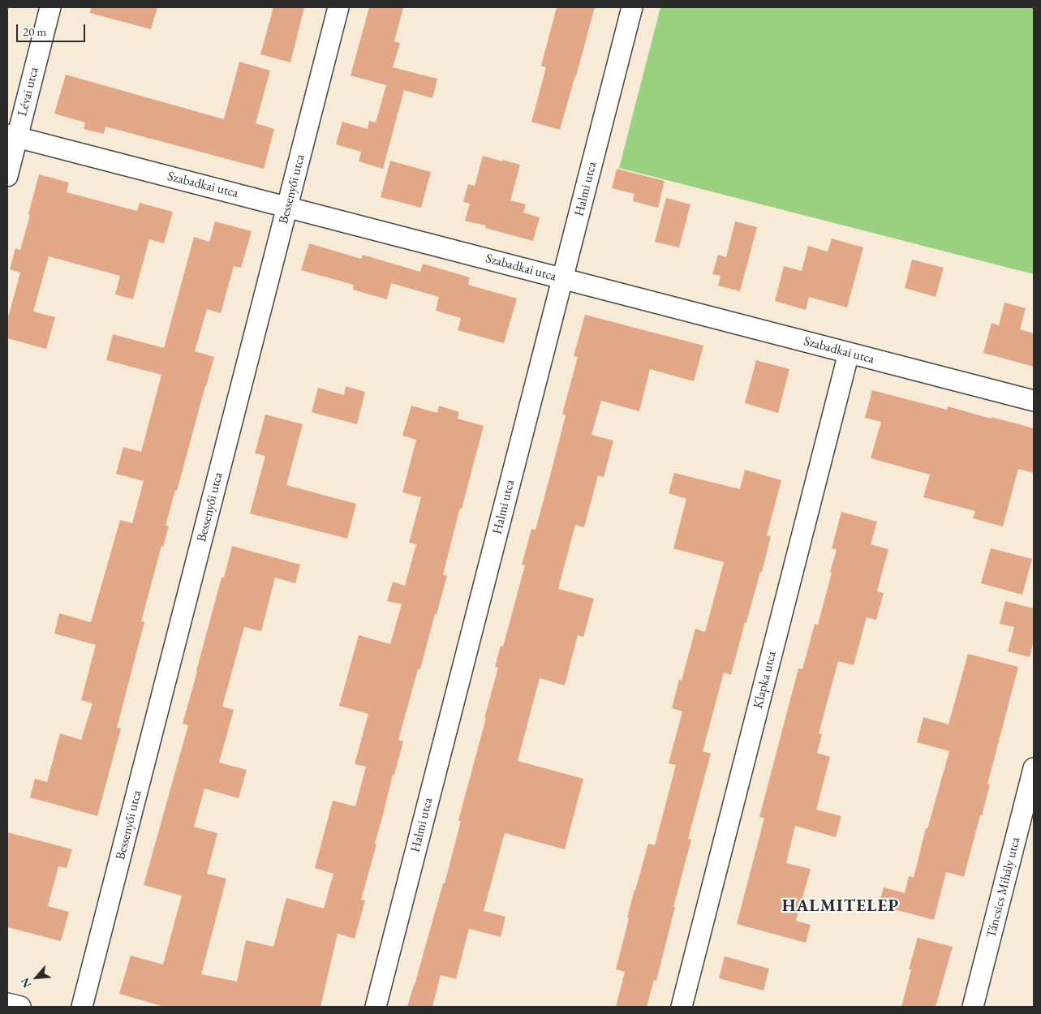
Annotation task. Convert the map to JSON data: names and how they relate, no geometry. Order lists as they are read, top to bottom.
{
  "streets": {
    "street": [
      "Lévai utca",
      "Szabadkai utca",
      "Bessenyői utca",
      "Halmi utca",
      "Klapka utca",
      "Táncsics Mihály utca"
    ]
  },
  "crossings": [
    ["Lévai utca", "Szabadkai utca"],
    ["Szabadkai utca", "Bessenyői utca"],
    ["Szabadkai utca", "Halmi utca"],
    ["Szabadkai utca", "Klapka utca"]
  ],
  "districts": ["HALMITELEP"],
  "scale_bar": "20 m",
  "north": "bottom left"
}
